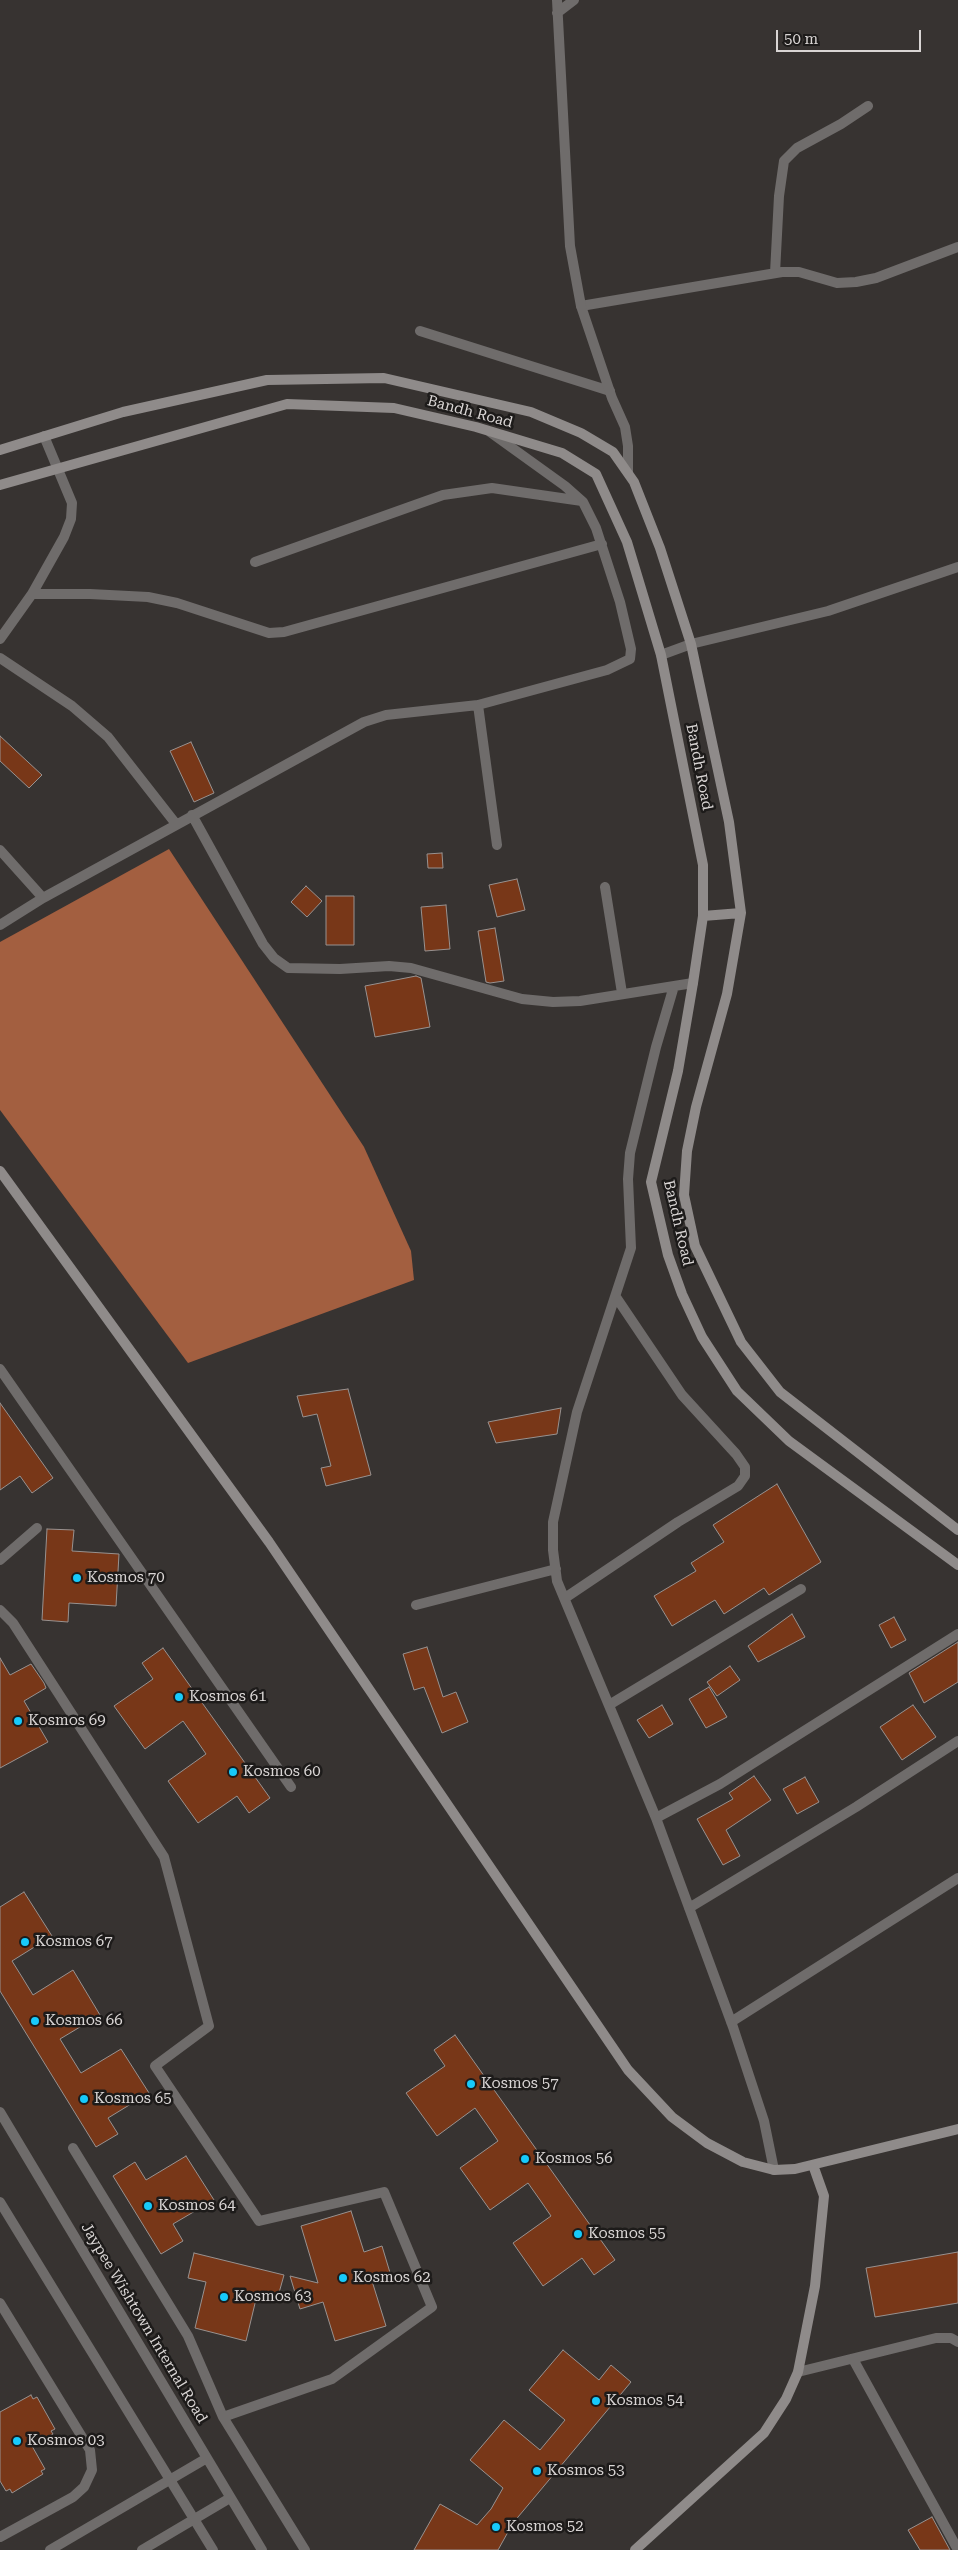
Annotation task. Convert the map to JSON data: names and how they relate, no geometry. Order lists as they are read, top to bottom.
{
  "streets": {
    "main road": ["Bandh Road"],
    "street": ["Jaypee Wishtown Internal Road"]
  },
  "places": [
    "Kosmos 70",
    "Kosmos 61",
    "Kosmos 69",
    "Kosmos 60",
    "Kosmos 67",
    "Kosmos 66",
    "Kosmos 57",
    "Kosmos 65",
    "Kosmos 56",
    "Kosmos 64",
    "Kosmos 55",
    "Kosmos 62",
    "Kosmos 63",
    "Kosmos 54",
    "Kosmos 03",
    "Kosmos 53",
    "Kosmos 52"
  ],
  "scale_bar": "50 m"
}
